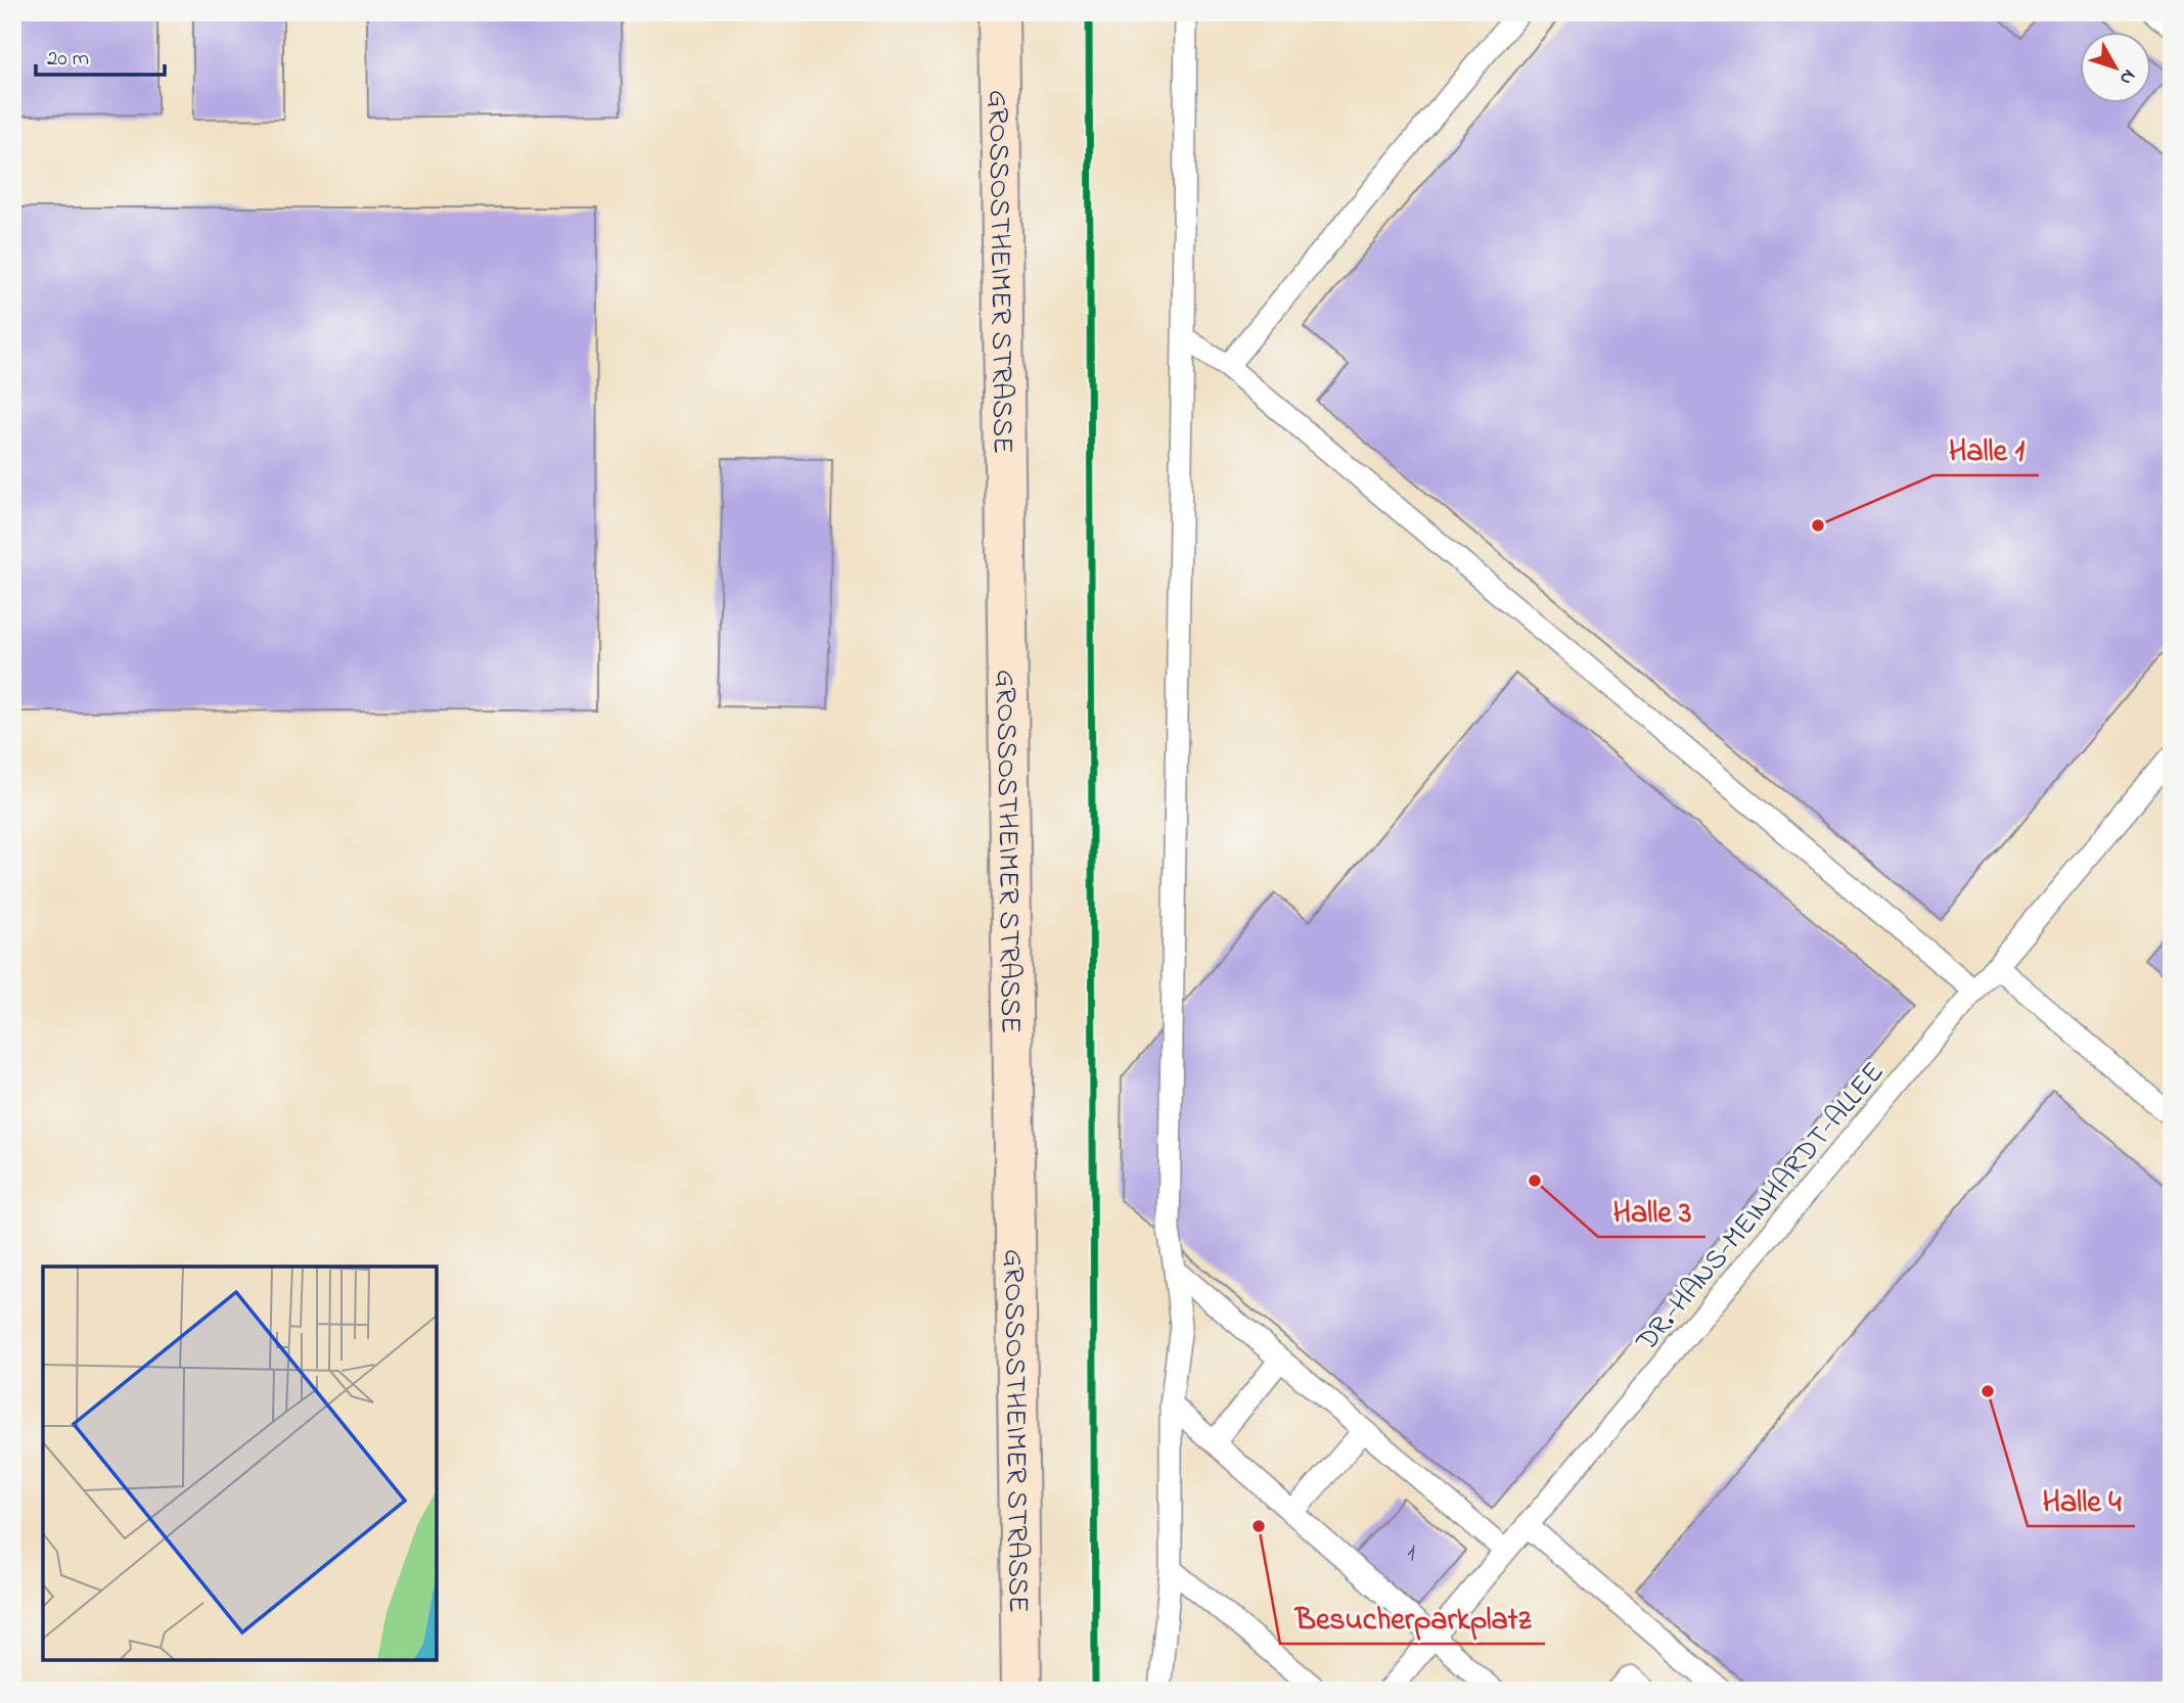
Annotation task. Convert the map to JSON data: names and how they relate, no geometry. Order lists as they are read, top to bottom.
{
  "streets": {
    "main road": ["GROSSOSTHEIMER STRASSE"],
    "lane": ["DR.-HANS-MEINHARDT-ALLEE"]
  },
  "places": [
    "Halle 1",
    "Halle 3",
    "Halle 4",
    "Besucherparkplatz"
  ],
  "house_numbers": ["1"],
  "scale_bar": "20 m",
  "north": "bottom right"
}
